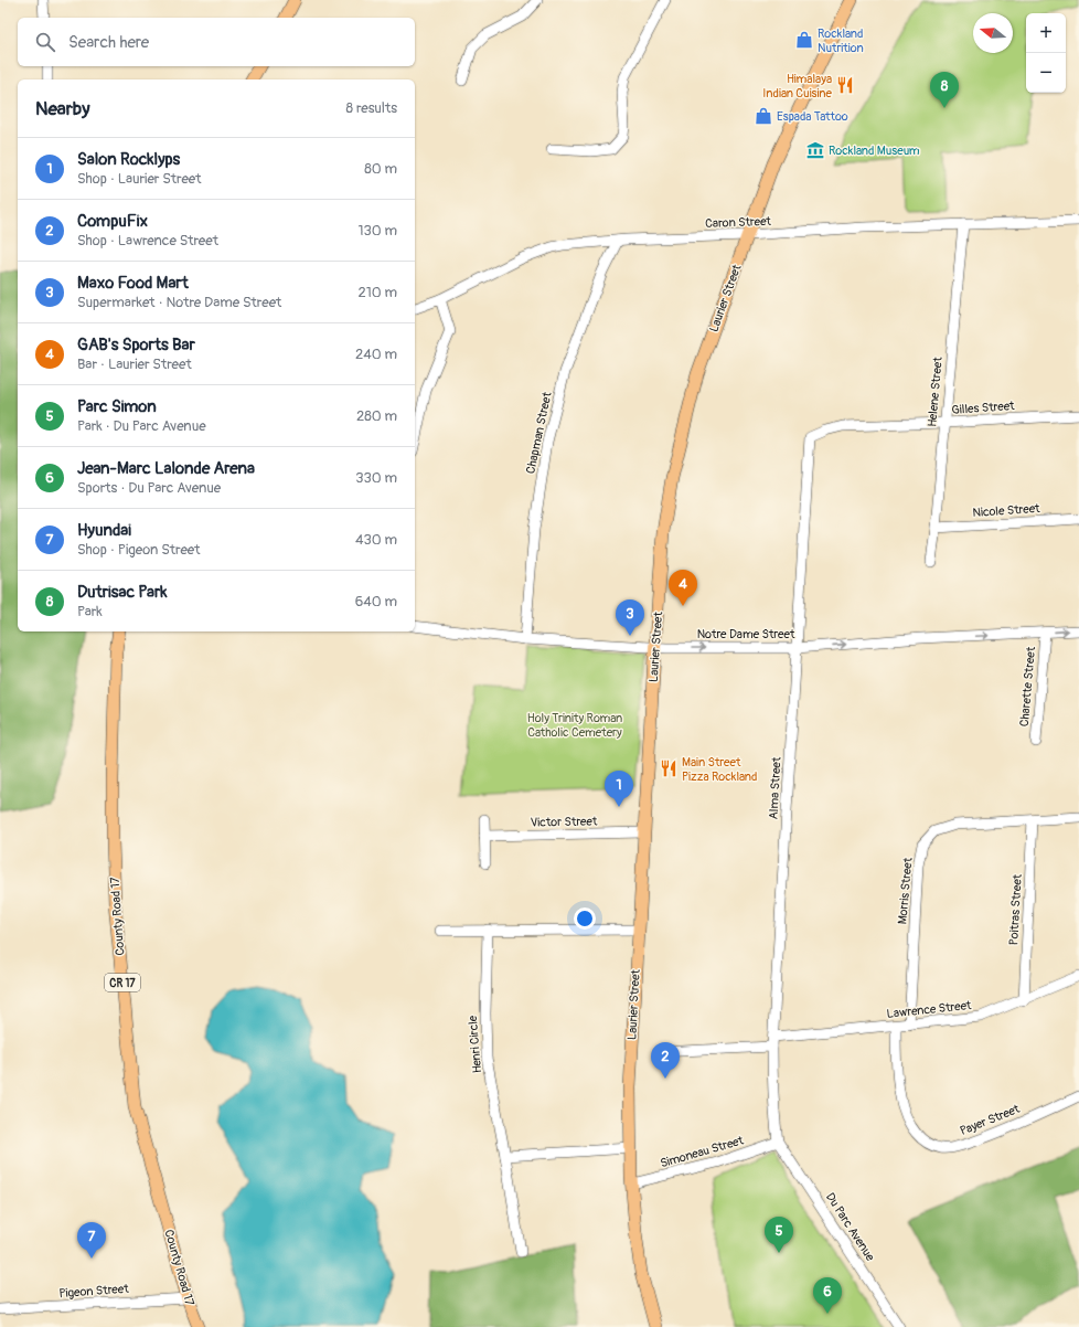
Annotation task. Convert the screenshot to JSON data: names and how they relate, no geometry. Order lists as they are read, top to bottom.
{
  "streets": {
    "main road": ["Laurier Street", "County Road 17", "CR 17"],
    "street": [
      "Caron Street",
      "Helene Street",
      "Gilles Street",
      "Chapman Street",
      "Nicole Street",
      "Notre Dame Street",
      "Charette Street",
      "Alma Street",
      "Victor Street",
      "Morris Street",
      "Poitras Street",
      "Lawrence Street",
      "Henri Circle",
      "Payer Street",
      "Simoneau Street",
      "Du Parc Avenue",
      "Pigeon Street"
    ]
  },
  "crossings": [
    ["Caron Street", "Laurier Street"],
    ["Caron Street", "Helene Street"],
    ["Caron Street", "Chapman Street"],
    ["Laurier Street", "Notre Dame Street"],
    ["Laurier Street", "Victor Street"],
    ["Laurier Street", "Simoneau Street"],
    ["Helene Street", "Gilles Street"],
    ["Helene Street", "Nicole Street"],
    ["Gilles Street", "Alma Street"],
    ["Chapman Street", "Notre Dame Street"],
    ["Notre Dame Street", "Charette Street"],
    ["Notre Dame Street", "Alma Street"],
    ["Alma Street", "Lawrence Street"],
    ["Alma Street", "Simoneau Street"],
    ["Alma Street", "Du Parc Avenue"],
    ["Morris Street", "Poitras Street"],
    ["Morris Street", "Lawrence Street"],
    ["Poitras Street", "Lawrence Street"],
    ["County Road 17", "Pigeon Street"],
    ["Lawrence Street", "Payer Street"],
    ["Simoneau Street", "Du Parc Avenue"]
  ],
  "one_way": ["Notre Dame Street"],
  "parks": ["Holy Trinity Roman Catholic Cemetery"],
  "places": {
    "shop": ["Rockland Nutrition", "Espada Tattoo"],
    "restaurant": ["Himalaya Indian Cuisine", "Main Street Pizza Rockland"],
    "museum": ["Rockland Museum"]
  },
  "north": "left",
  "page": {
    "map_buttons": ["+", "−"],
    "search": "Search here",
    "pins": [
      "8",
      "4",
      "3",
      "1",
      "2",
      "5",
      "7",
      "6"
    ],
    "heading": ["Nearby", "8 results"],
    "list": [
      {
        "mark": "1",
        "name": "Salon Rocklyps",
        "note": "Shop · Laurier Street",
        "value": "80 m"
      },
      {
        "mark": "2",
        "name": "CompuFix",
        "note": "Shop · Lawrence Street",
        "value": "130 m"
      },
      {
        "mark": "3",
        "name": "Maxo Food Mart",
        "note": "Supermarket · Notre Dame Street",
        "value": "210 m"
      },
      {
        "mark": "4",
        "name": "GAB's Sports Bar",
        "note": "Bar · Laurier Street",
        "value": "240 m"
      },
      {
        "mark": "5",
        "name": "Parc Simon",
        "note": "Park · Du Parc Avenue",
        "value": "280 m"
      },
      {
        "mark": "6",
        "name": "Jean-Marc Lalonde Arena",
        "note": "Sports · Du Parc Avenue",
        "value": "330 m"
      },
      {
        "mark": "7",
        "name": "Hyundai",
        "note": "Shop · Pigeon Street",
        "value": "430 m"
      },
      {
        "mark": "8",
        "name": "Dutrisac Park",
        "note": "Park",
        "value": "640 m"
      }
    ]
  }
}
